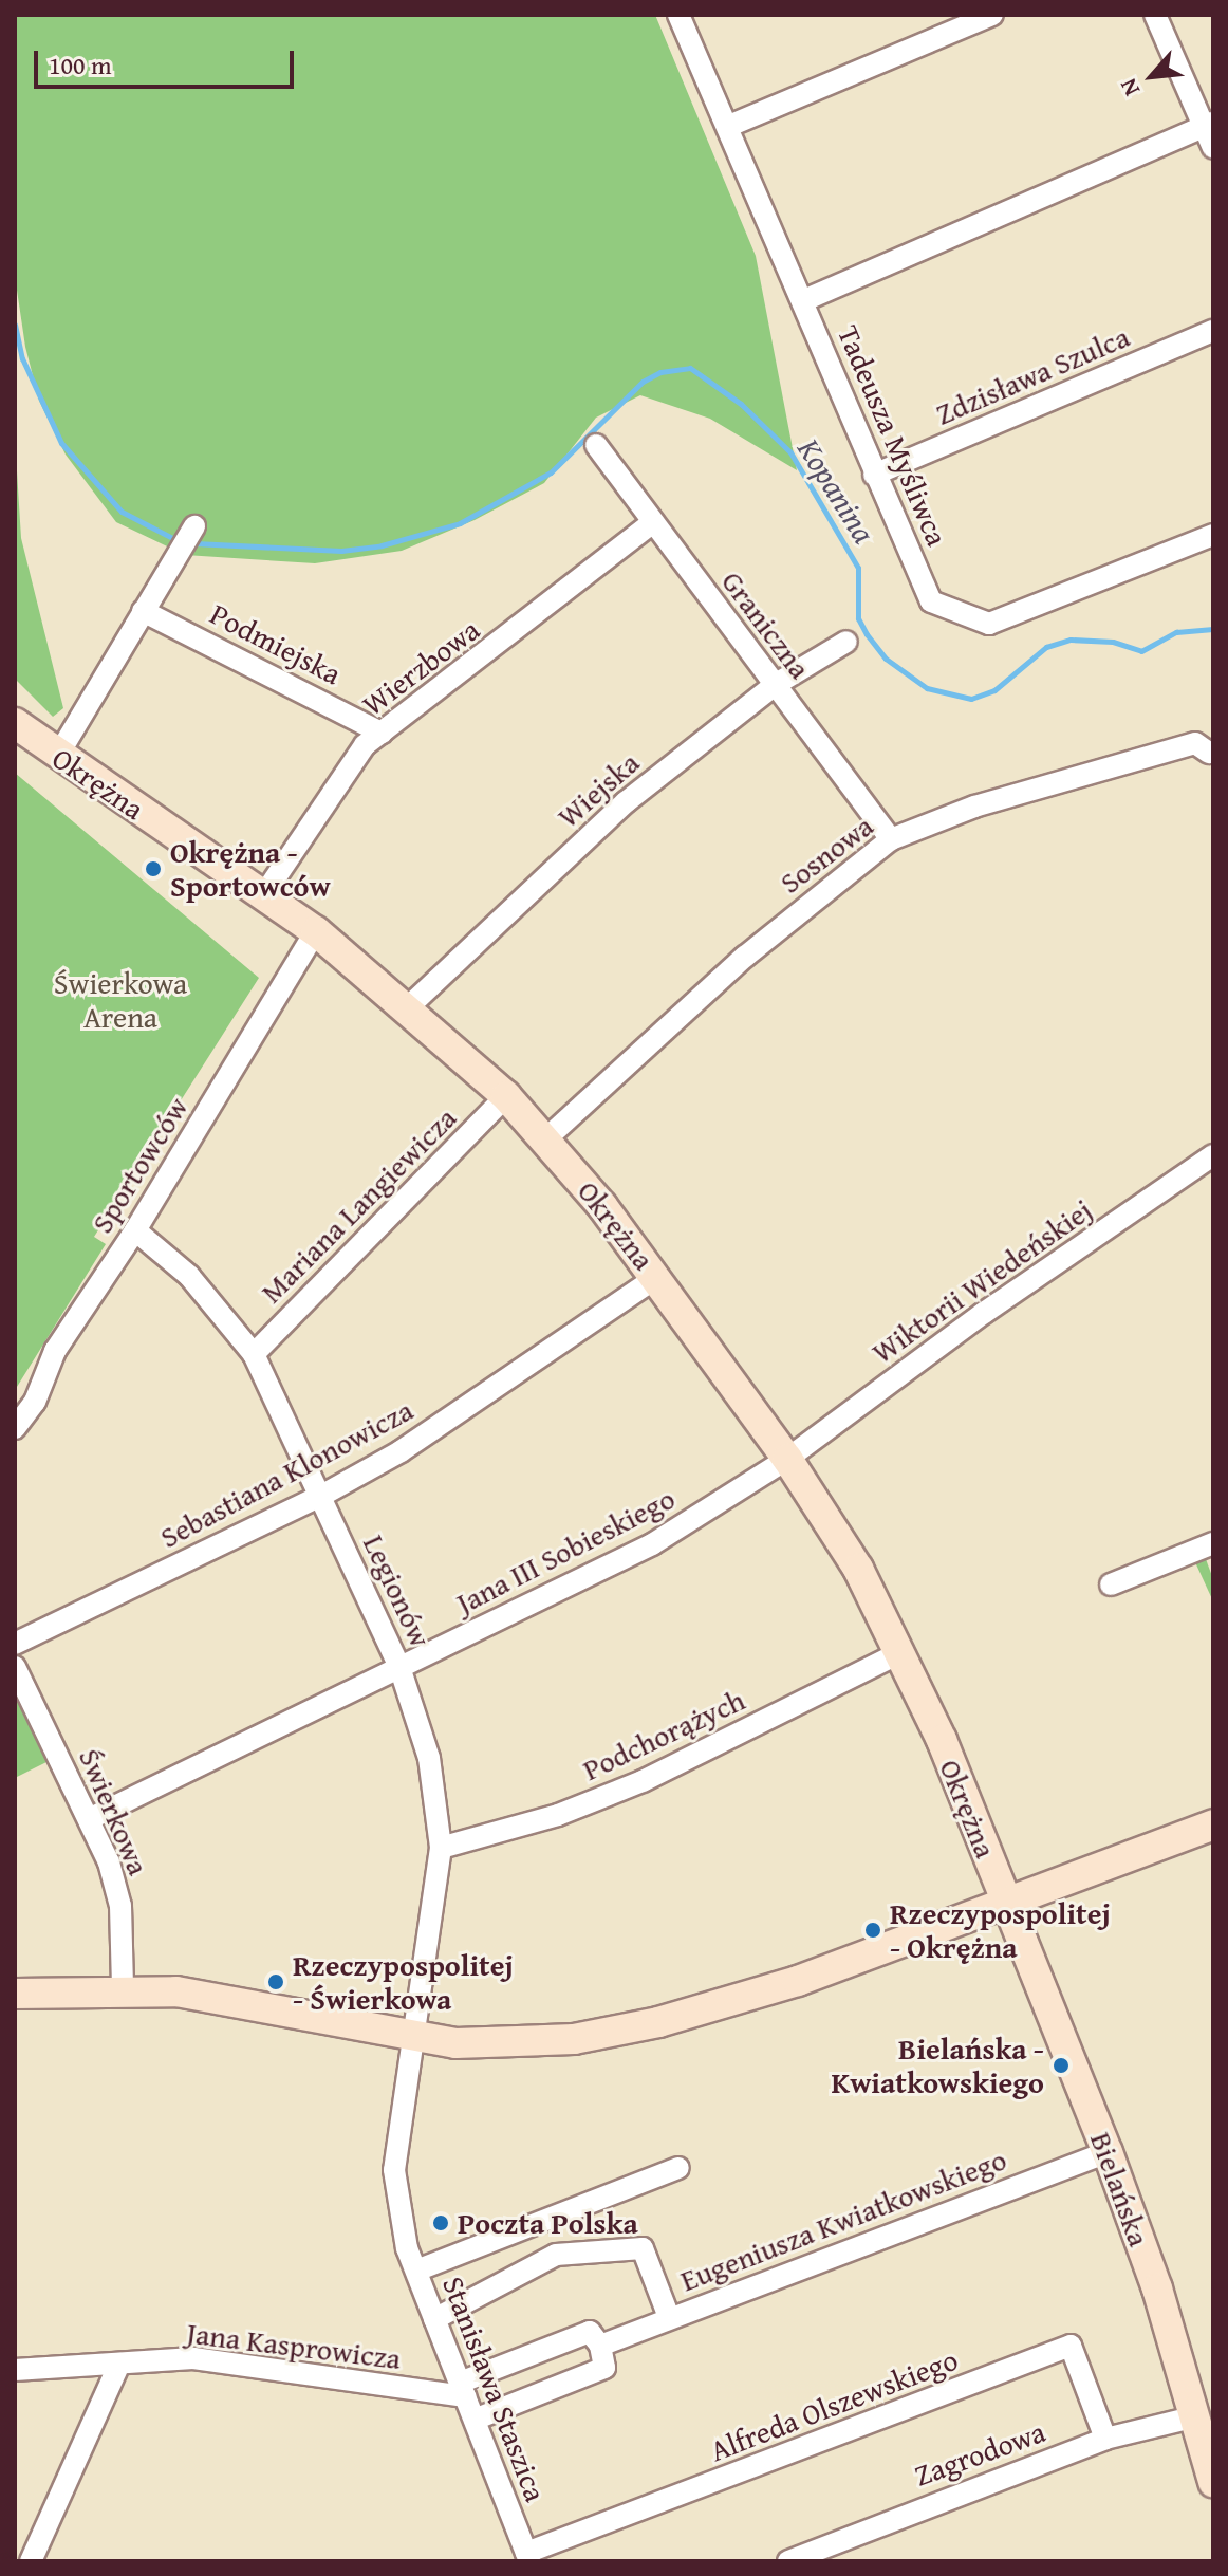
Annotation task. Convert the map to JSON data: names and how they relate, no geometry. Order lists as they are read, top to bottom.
{
  "streets": {
    "street": [
      "Zdzisława Szulca",
      "Tadeusza Myśliwca",
      "Graniczna",
      "Podmiejska",
      "Wierzbowa",
      "Okrężna",
      "Wiejska",
      "Sosnowa",
      "Sportowców",
      "Mariana Langiewicza",
      "Wiktorii Wiedeńskiej",
      "Sebastiana Klonowicza",
      "Jana III Sobieskiego",
      "Legionów",
      "Podchorążych",
      "Świerkowa",
      "Bielańska",
      "Eugeniusza Kwiatkowskiego",
      "Jana Kasprowicza",
      "Stanisława Staszica",
      "Alfreda Olszewskiego",
      "Zagrodowa"
    ]
  },
  "crossings": [
    ["Zdzisława Szulca", "Tadeusza Myśliwca"],
    ["Graniczna", "Wierzbowa"],
    ["Graniczna", "Wiejska"],
    ["Graniczna", "Sosnowa"],
    ["Podmiejska", "Wierzbowa"],
    ["Wierzbowa", "Okrężna"],
    ["Okrężna", "Wiejska"],
    ["Okrężna", "Sosnowa"],
    ["Okrężna", "Sportowców"],
    ["Okrężna", "Mariana Langiewicza"],
    ["Okrężna", "Wiktorii Wiedeńskiej"],
    ["Okrężna", "Sebastiana Klonowicza"],
    ["Okrężna", "Jana III Sobieskiego"],
    ["Okrężna", "Podchorążych"],
    ["Okrężna", "Bielańska"],
    ["Sportowców", "Legionów"],
    ["Mariana Langiewicza", "Legionów"],
    ["Wiktorii Wiedeńskiej", "Jana III Sobieskiego"],
    ["Sebastiana Klonowicza", "Legionów"],
    ["Jana III Sobieskiego", "Legionów"],
    ["Jana III Sobieskiego", "Świerkowa"],
    ["Legionów", "Podchorążych"],
    ["Legionów", "Stanisława Staszica"],
    ["Bielańska", "Eugeniusza Kwiatkowskiego"],
    ["Bielańska", "Zagrodowa"],
    ["Jana Kasprowicza", "Stanisława Staszica"],
    ["Stanisława Staszica", "Alfreda Olszewskiego"],
    ["Alfreda Olszewskiego", "Zagrodowa"]
  ],
  "water": ["Kopanina"],
  "parks": ["Świerkowa Arena"],
  "places": [
    "Okrężna - Sportowców",
    "Rzeczypospolitej - Okrężna",
    "Rzeczypospolitej - Świerkowa",
    "Bielańska - Kwiatkowskiego",
    "Poczta Polska"
  ],
  "scale_bar": "100 m",
  "north": "bottom left"
}
